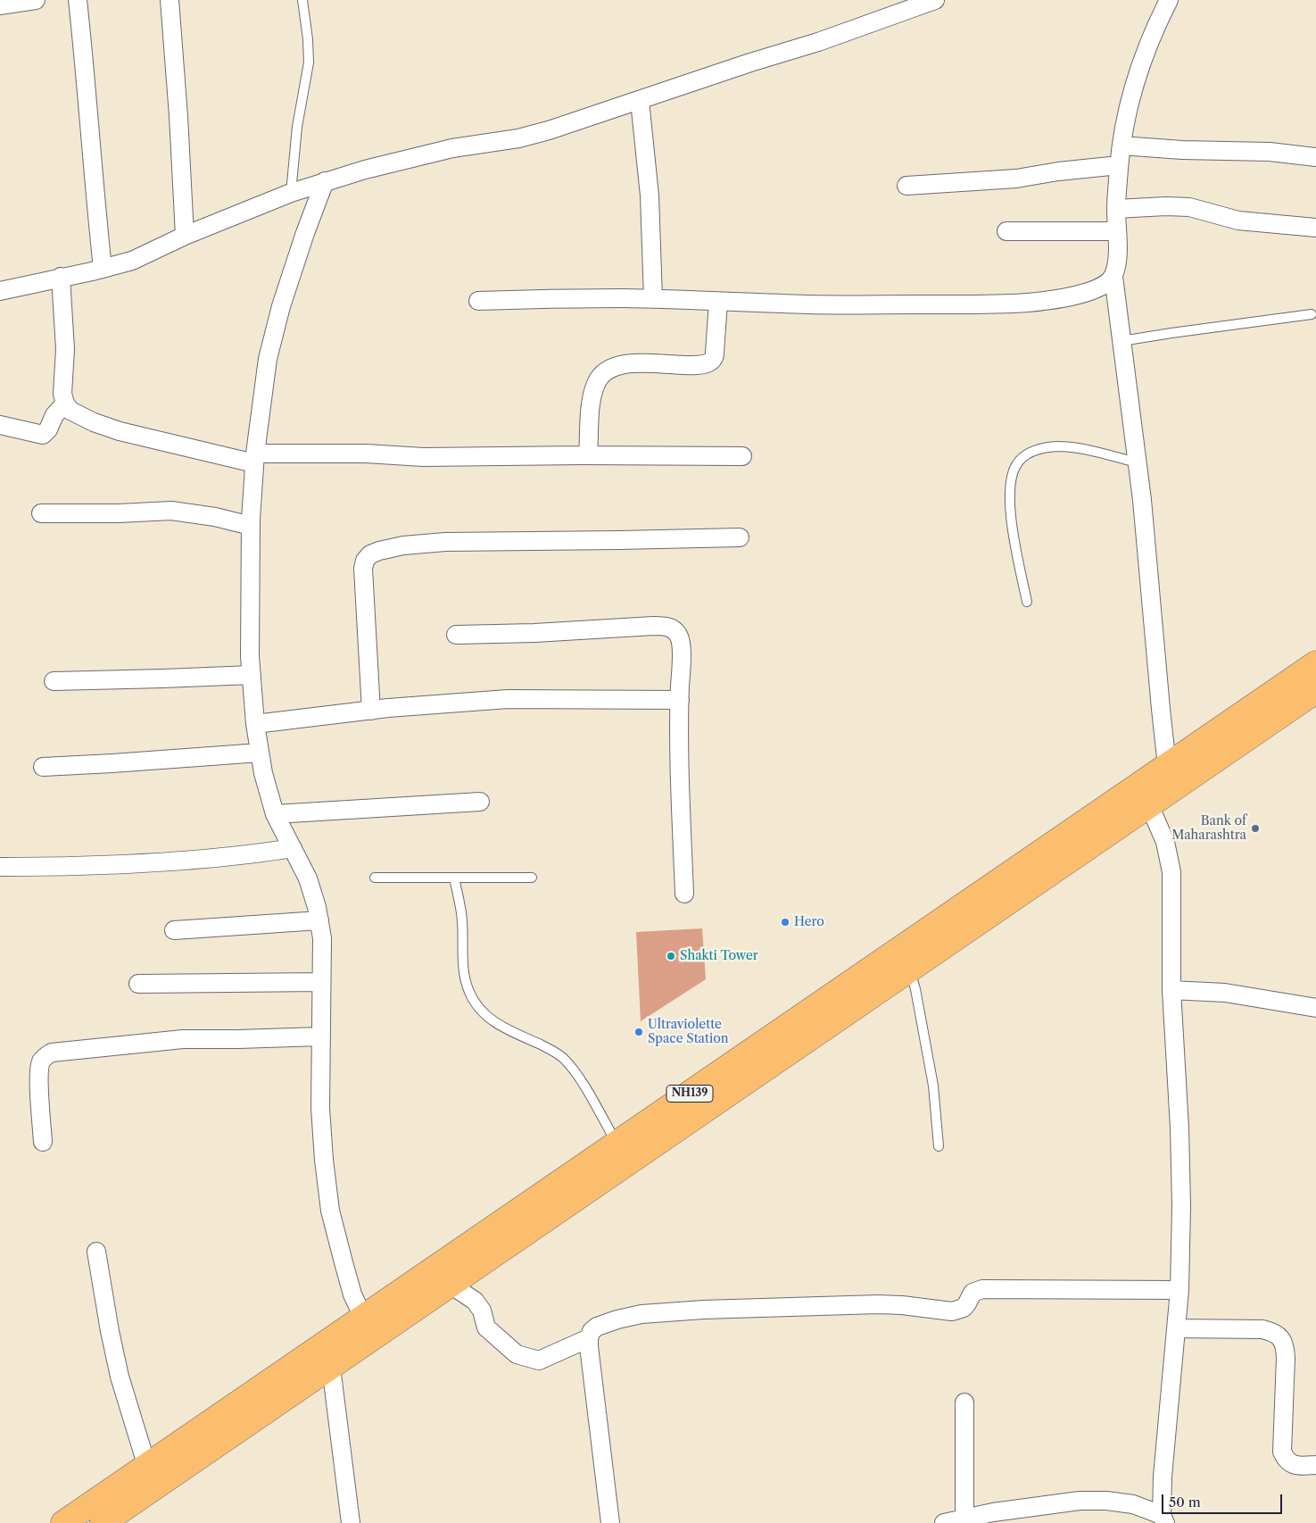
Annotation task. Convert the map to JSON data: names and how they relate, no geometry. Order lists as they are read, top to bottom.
{
  "streets": {
    "highway": ["NH139"]
  },
  "places": [
    "Bank of Maharashtra",
    "Hero",
    "Shakti Tower",
    "Ultraviolette Space Station"
  ],
  "scale_bar": "50 m"
}
